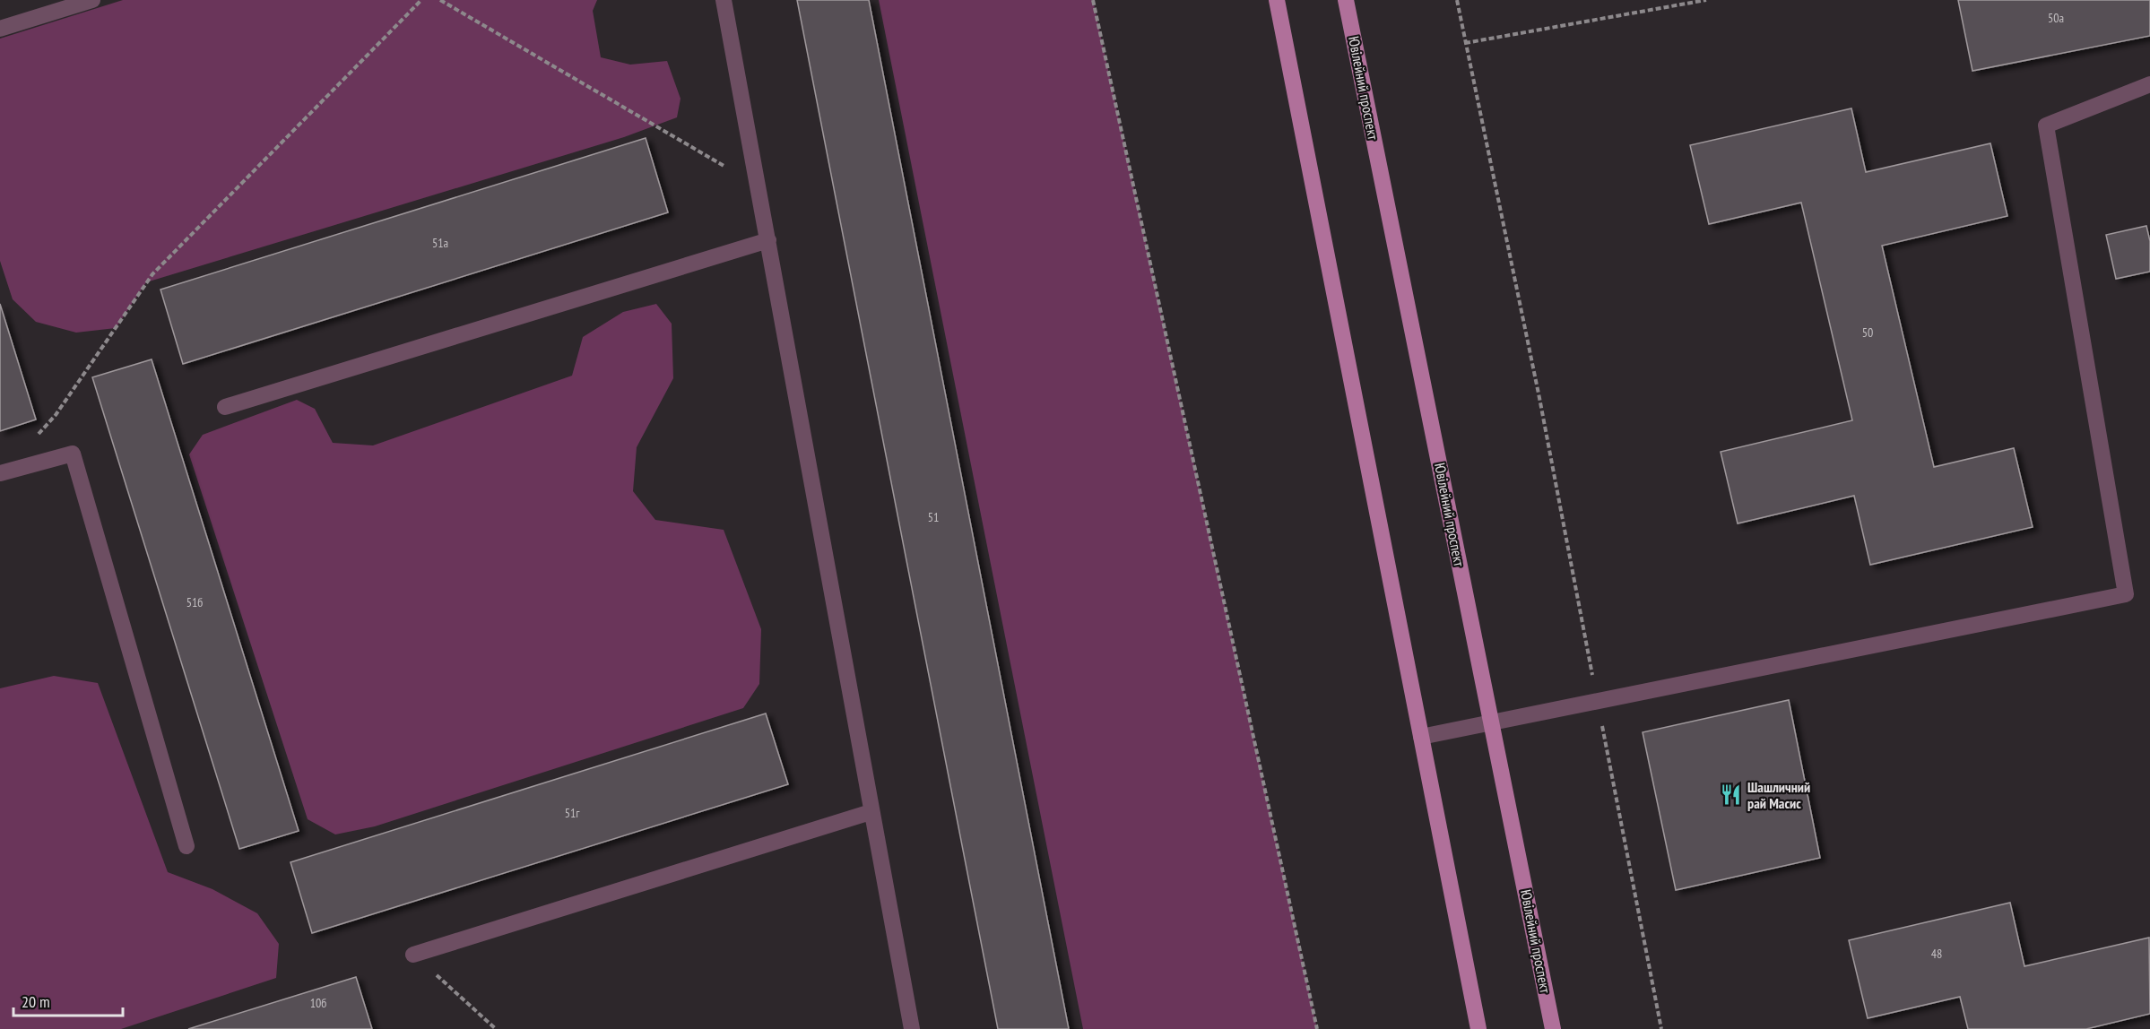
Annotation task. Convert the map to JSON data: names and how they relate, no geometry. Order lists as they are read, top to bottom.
{
  "streets": {
    "main road": ["Ювілейний проспект"]
  },
  "places": {
    "restaurant": ["Шашличний рай Масис"]
  },
  "house_numbers": [
    "50а",
    "51а",
    "50",
    "51",
    "51б",
    "51г",
    "48",
    "10б"
  ],
  "scale_bar": "20 m"
}
